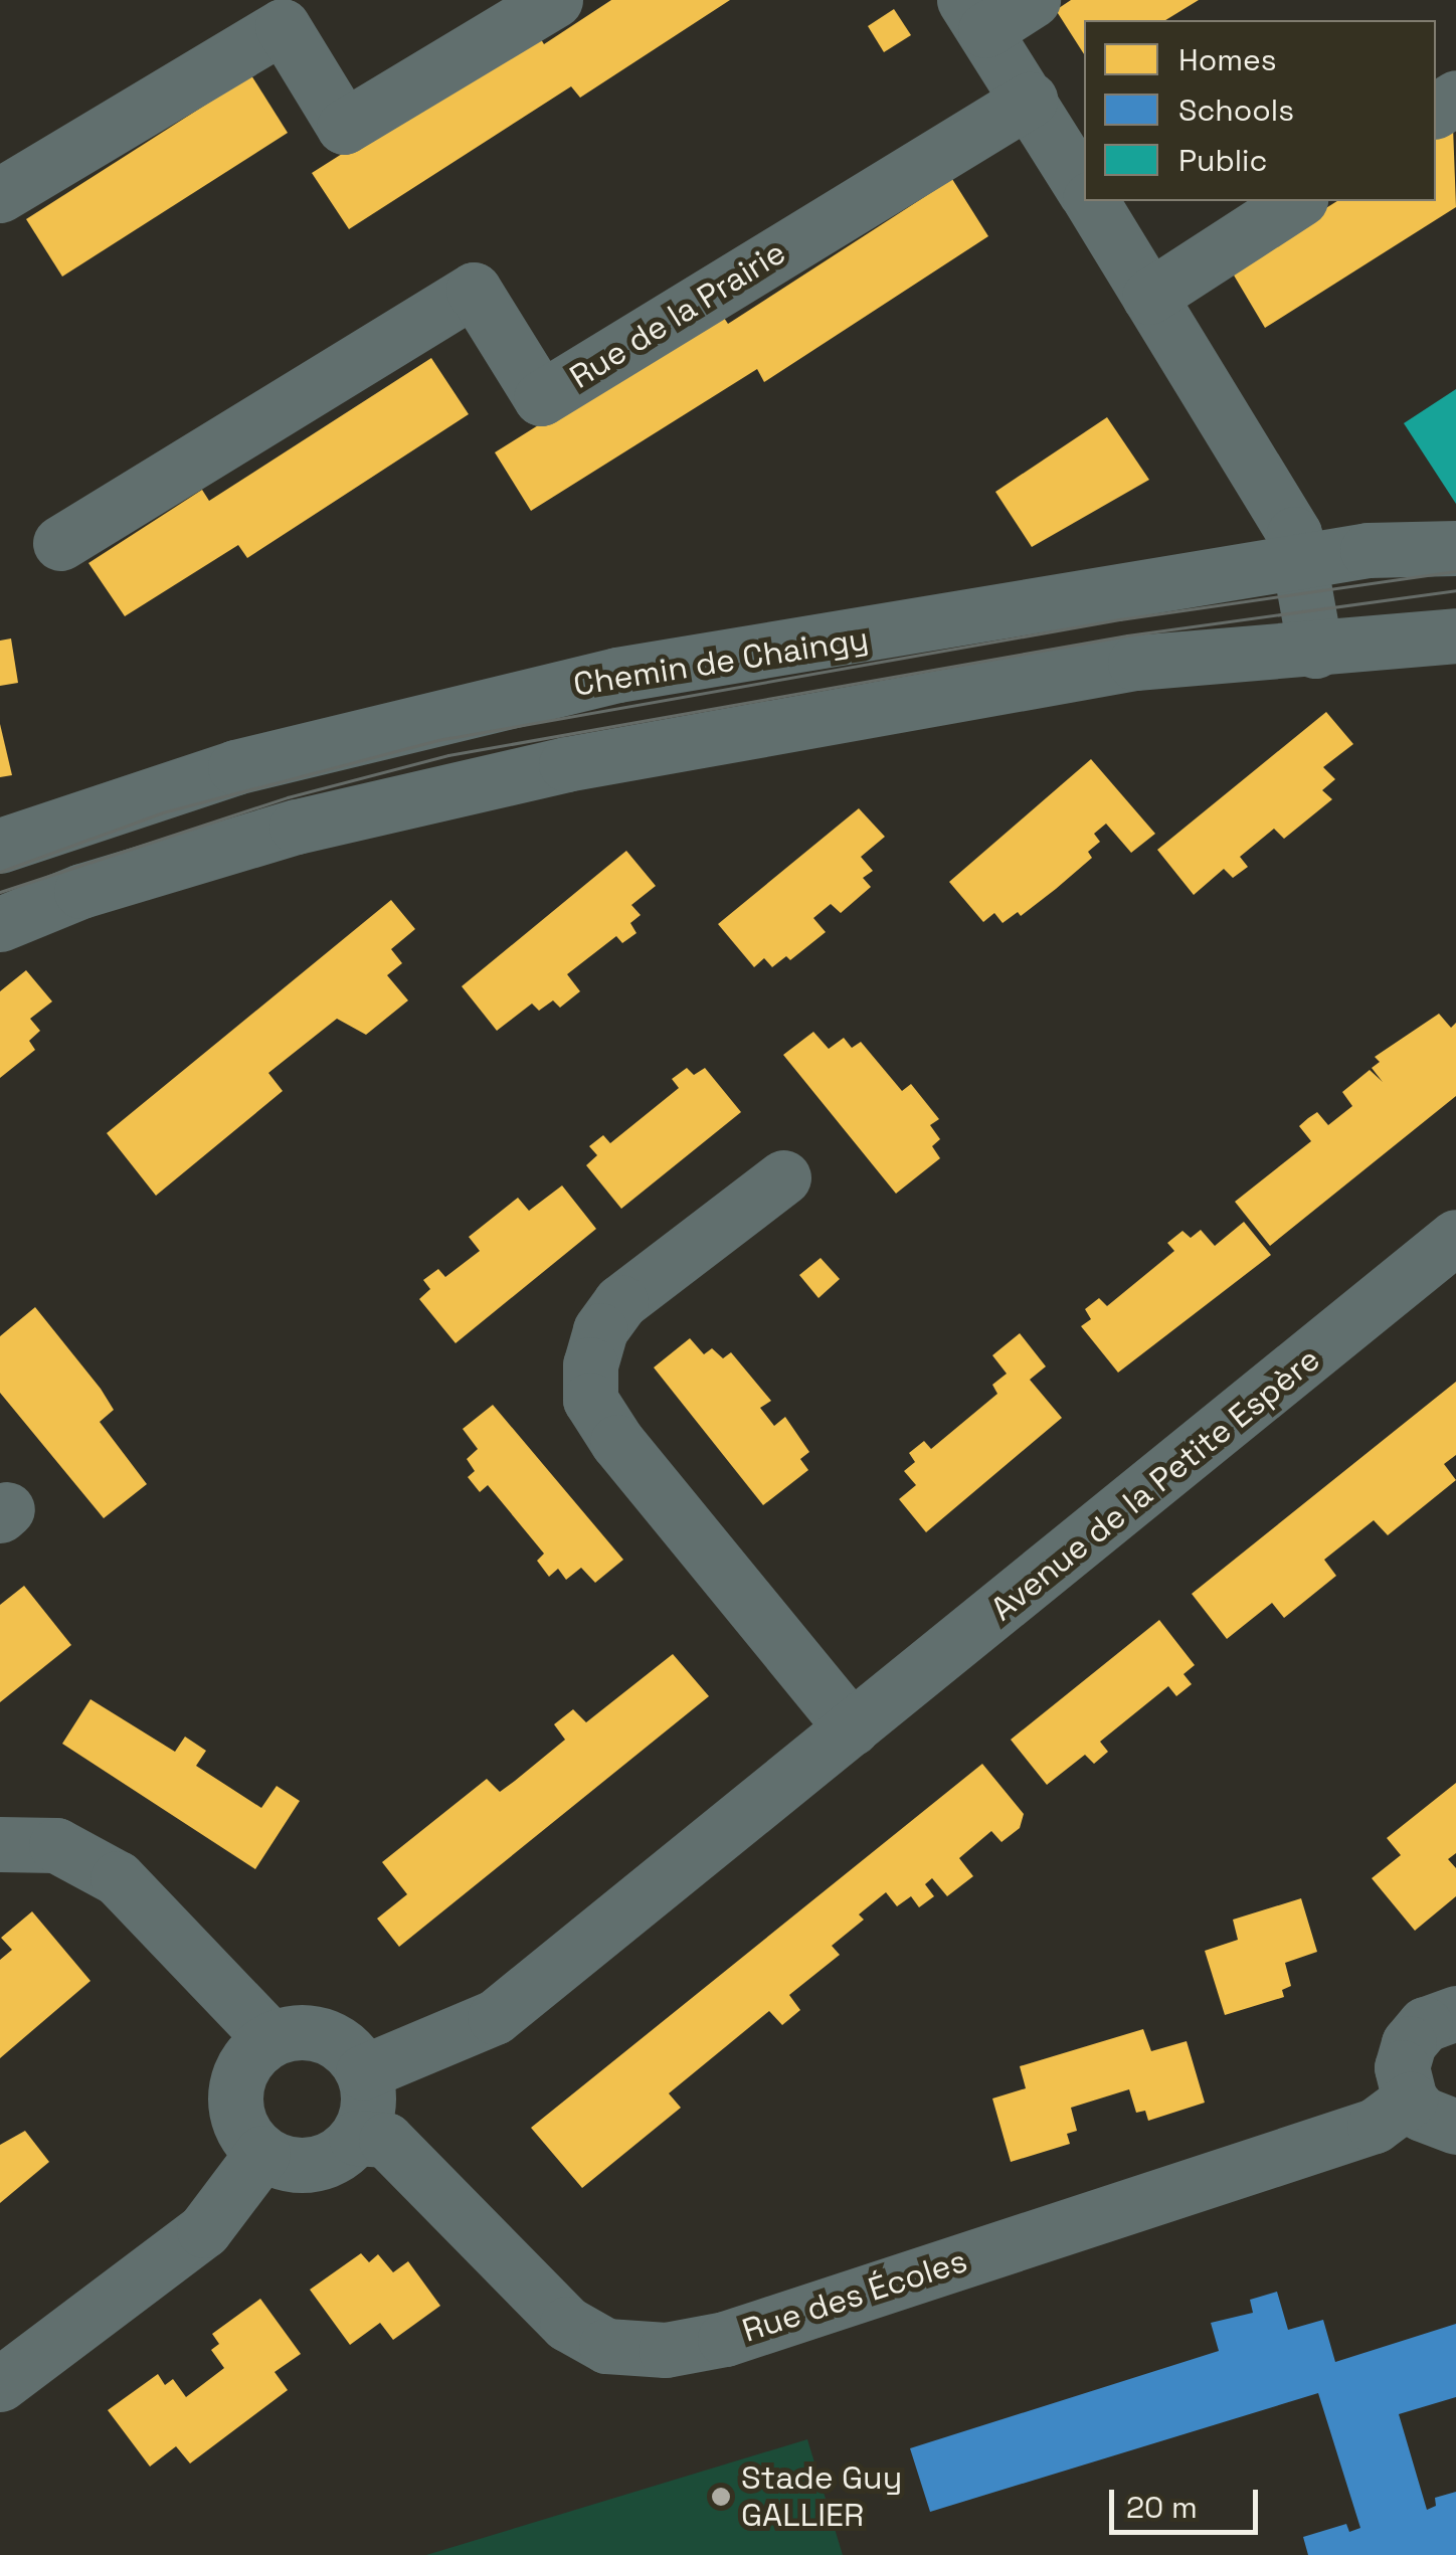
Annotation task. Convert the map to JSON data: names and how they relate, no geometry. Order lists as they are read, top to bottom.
{
  "streets": {
    "street": [
      "Rue de la Prairie",
      "Chemin de Chaingy",
      "Avenue de la Petite Espère",
      "Rue des Écoles"
    ]
  },
  "crossings": [
    ["Avenue de la Petite Espère", "Rue des Écoles"]
  ],
  "places": ["Stade Guy GALLIER"],
  "legend": ["Homes", "Schools", "Public"],
  "scale_bar": "20 m"
}
